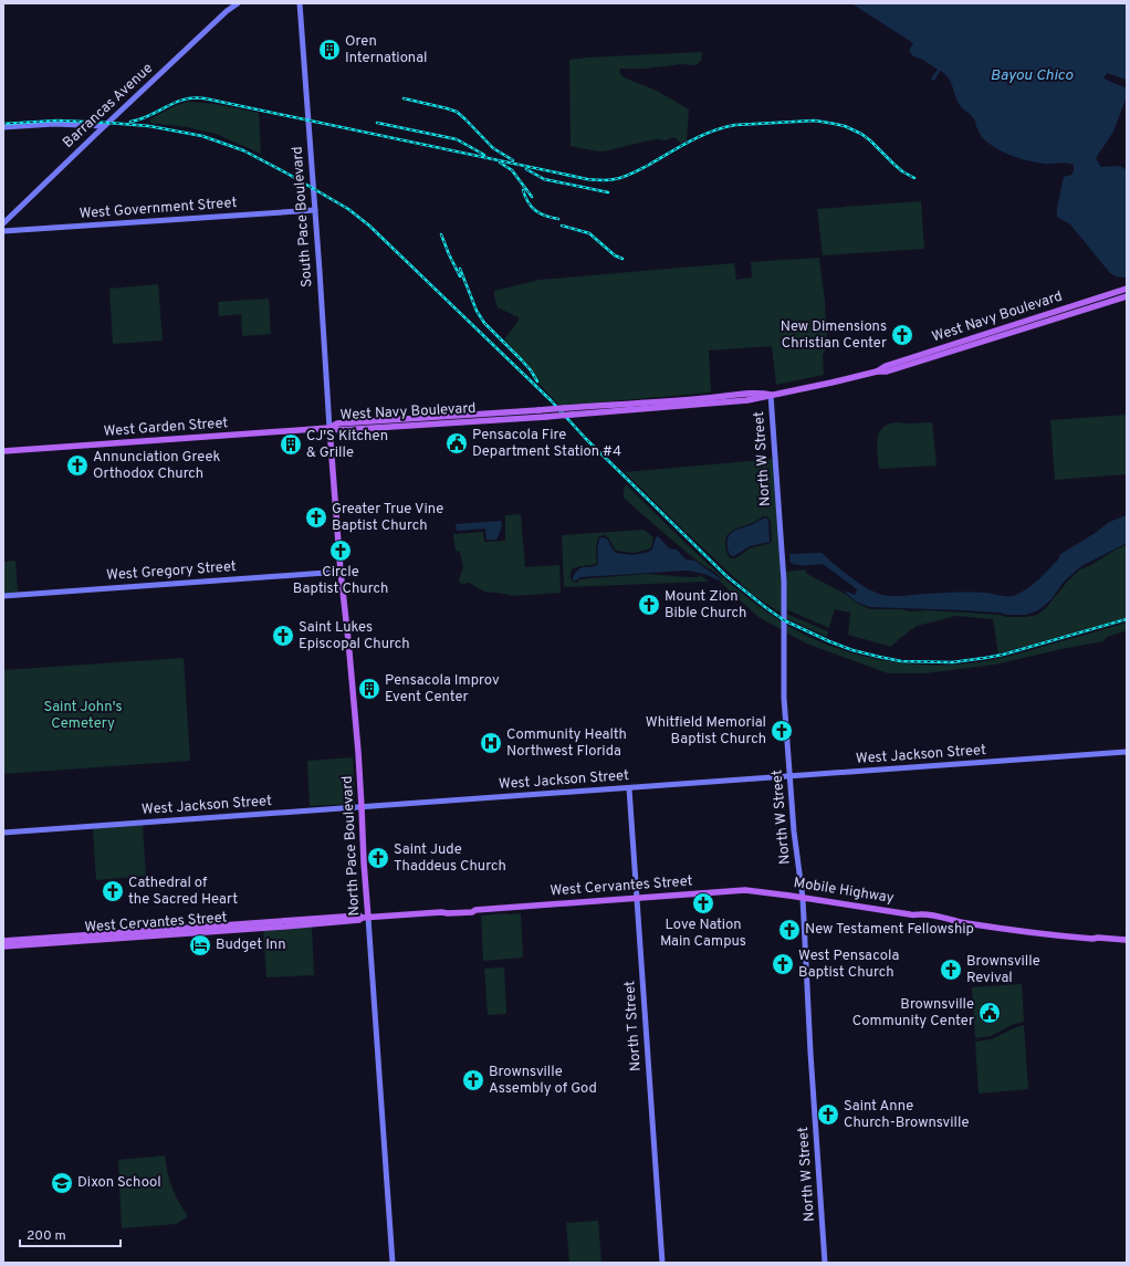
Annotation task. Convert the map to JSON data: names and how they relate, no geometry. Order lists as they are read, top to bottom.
{
  "streets": {
    "main road": [
      "West Navy Boulevard",
      "West Garden Street",
      "North Pace Boulevard",
      "West Cervantes Street",
      "Mobile Highway"
    ],
    "street": [
      "Barrancas Avenue",
      "West Government Street",
      "South Pace Boulevard",
      "North W Street",
      "West Gregory Street",
      "West Jackson Street",
      "North T Street"
    ]
  },
  "crossings": [
    ["West Government Street", "South Pace Boulevard"],
    ["South Pace Boulevard", "West Navy Boulevard"],
    ["South Pace Boulevard", "West Garden Street"],
    ["South Pace Boulevard", "North Pace Boulevard"],
    ["West Navy Boulevard", "West Garden Street"],
    ["West Navy Boulevard", "North W Street"],
    ["West Navy Boulevard", "North Pace Boulevard"],
    ["West Garden Street", "North Pace Boulevard"],
    ["North W Street", "West Jackson Street"],
    ["North W Street", "Mobile Highway"],
    ["West Gregory Street", "North Pace Boulevard"],
    ["West Jackson Street", "North Pace Boulevard"],
    ["West Jackson Street", "North T Street"],
    ["North Pace Boulevard", "West Cervantes Street"],
    ["West Cervantes Street", "Mobile Highway"],
    ["West Cervantes Street", "North T Street"]
  ],
  "water": ["Bayou Chico"],
  "parks": ["Saint John's Cemetery"],
  "places": {
    "building": ["Oren International", "CJ'S Kitchen & Grille", "Pensacola Improv Event Center"],
    "church": [
      "New Dimensions Christian Center",
      "Annunciation Greek Orthodox Church",
      "Greater True Vine Baptist Church",
      "Circle Baptist Church",
      "Mount Zion Bible Church",
      "Saint Lukes Episcopal Church",
      "Whitfield Memorial Baptist Church",
      "Saint Jude Thaddeus Church",
      "Cathedral of the Sacred Heart",
      "Love Nation Main Campus",
      "New Testament Fellowship",
      "West Pensacola Baptist Church",
      "Brownsville Revival",
      "Brownsville Assembly of God",
      "Saint Anne Church-Brownsville"
    ],
    "public building": ["Pensacola Fire Department Station #4", "Brownsville Community Center"],
    "hospital": ["Community Health Northwest Florida"],
    "hotel": ["Budget Inn"],
    "school or university": ["Dixon School"]
  },
  "scale_bar": "200 m"
}
